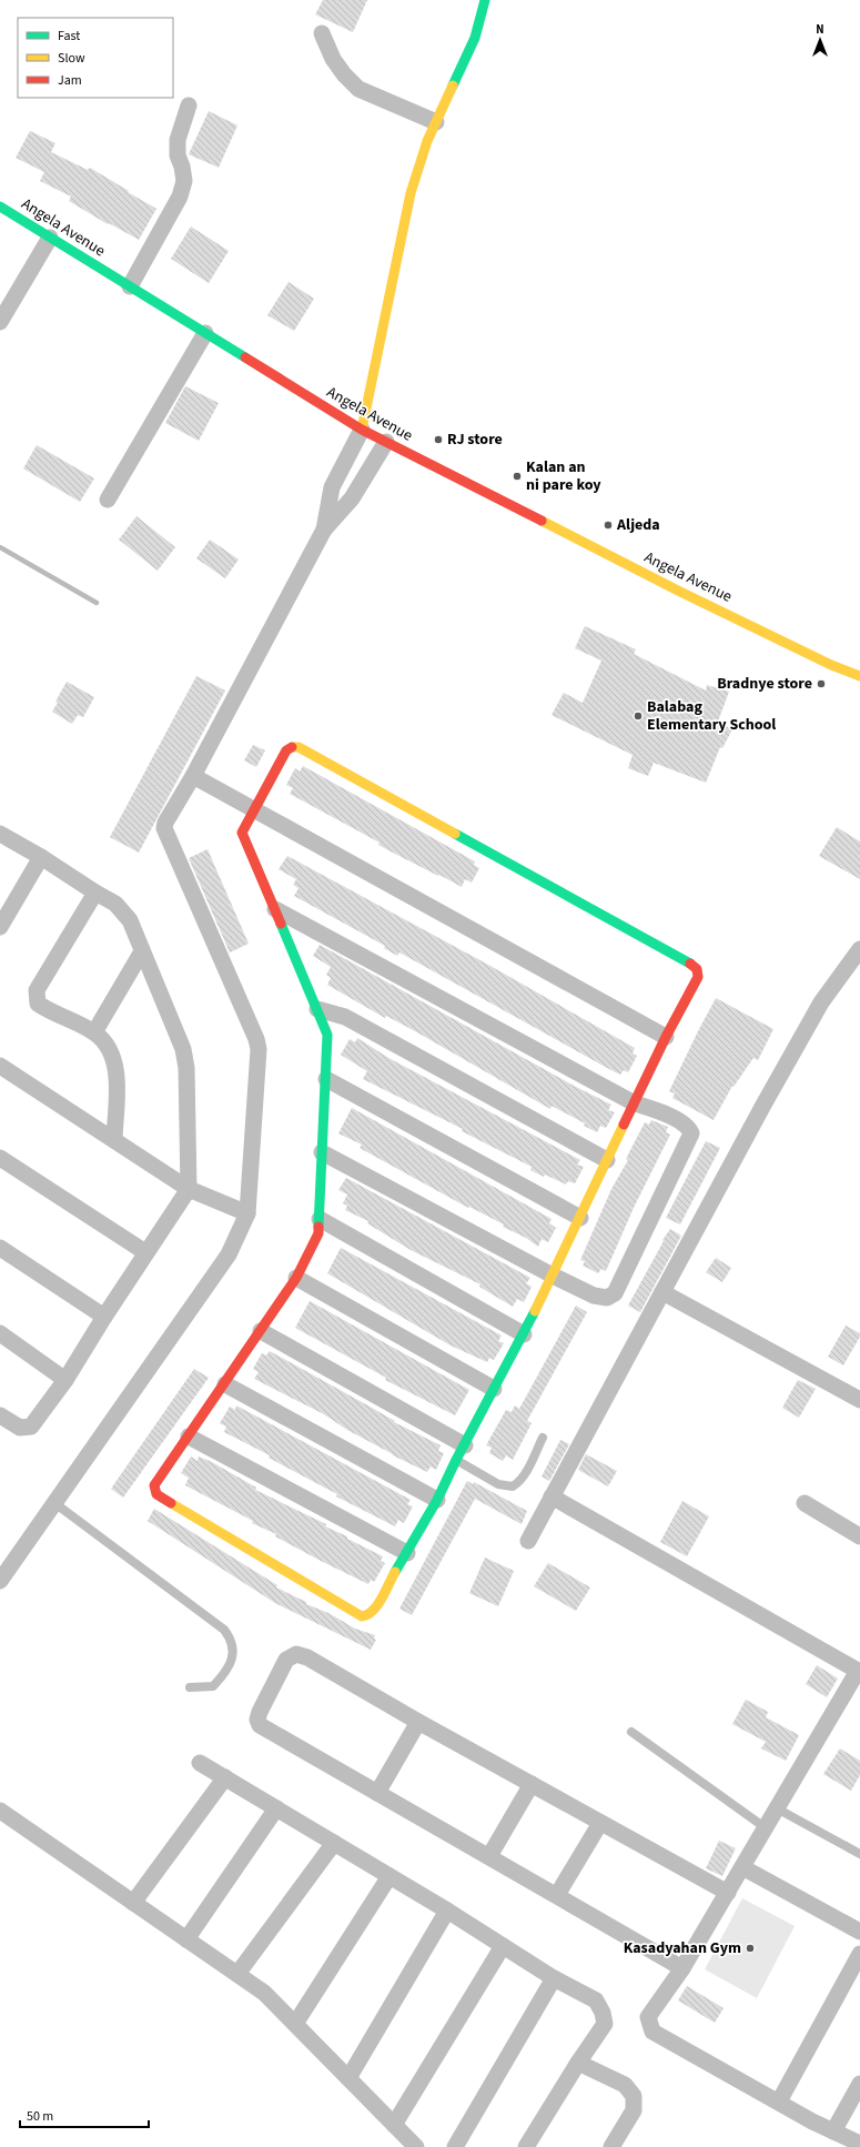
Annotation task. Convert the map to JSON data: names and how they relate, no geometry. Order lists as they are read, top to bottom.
{
  "streets": {
    "street": ["Angela Avenue"]
  },
  "places": [
    "RJ store",
    "Kalan an ni pare koy",
    "Aljeda",
    "Bradnye store",
    "Balabag Elementary School",
    "Kasadyahan Gym"
  ],
  "legend": ["Fast", "Slow", "Jam"],
  "scale_bar": "50 m",
  "north": "top"
}
